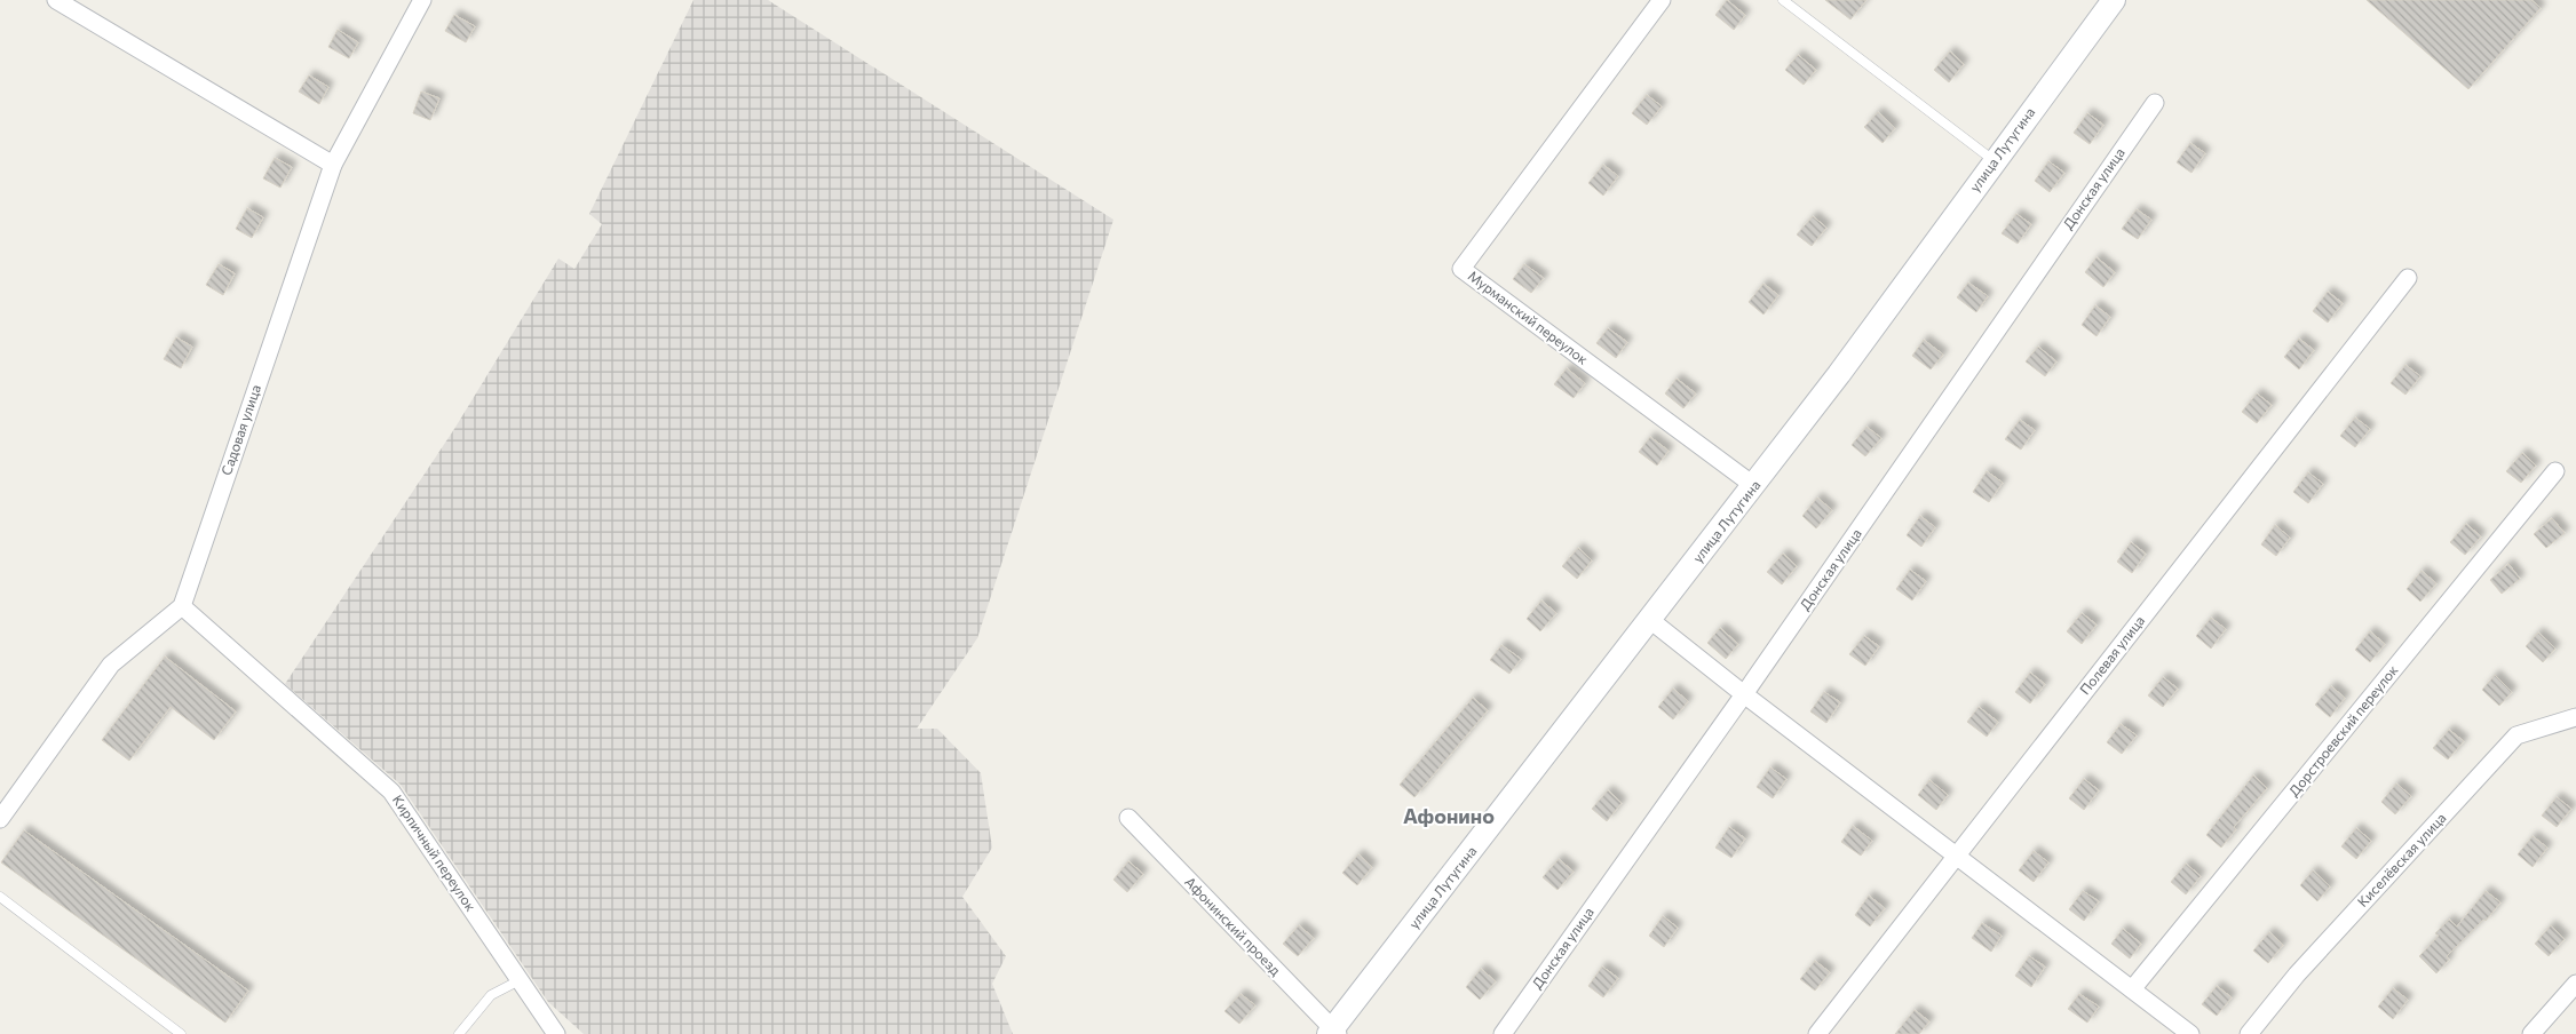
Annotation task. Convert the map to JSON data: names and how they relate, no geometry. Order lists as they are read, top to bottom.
{
  "streets": {
    "main road": ["улица Лутугина"],
    "street": [
      "Донская улица",
      "Мурманский переулок",
      "Садовая улица",
      "Полевая улица",
      "Дорстроевский переулок",
      "Кирпичный переулок",
      "Киселёвская улица",
      "Афонинский проезд"
    ]
  },
  "crossings": [
    ["улица Лутугина", "Мурманский переулок"],
    ["улица Лутугина", "Афонинский проезд"],
    ["Садовая улица", "Кирпичный переулок"]
  ],
  "districts": ["Афонино"]
}
